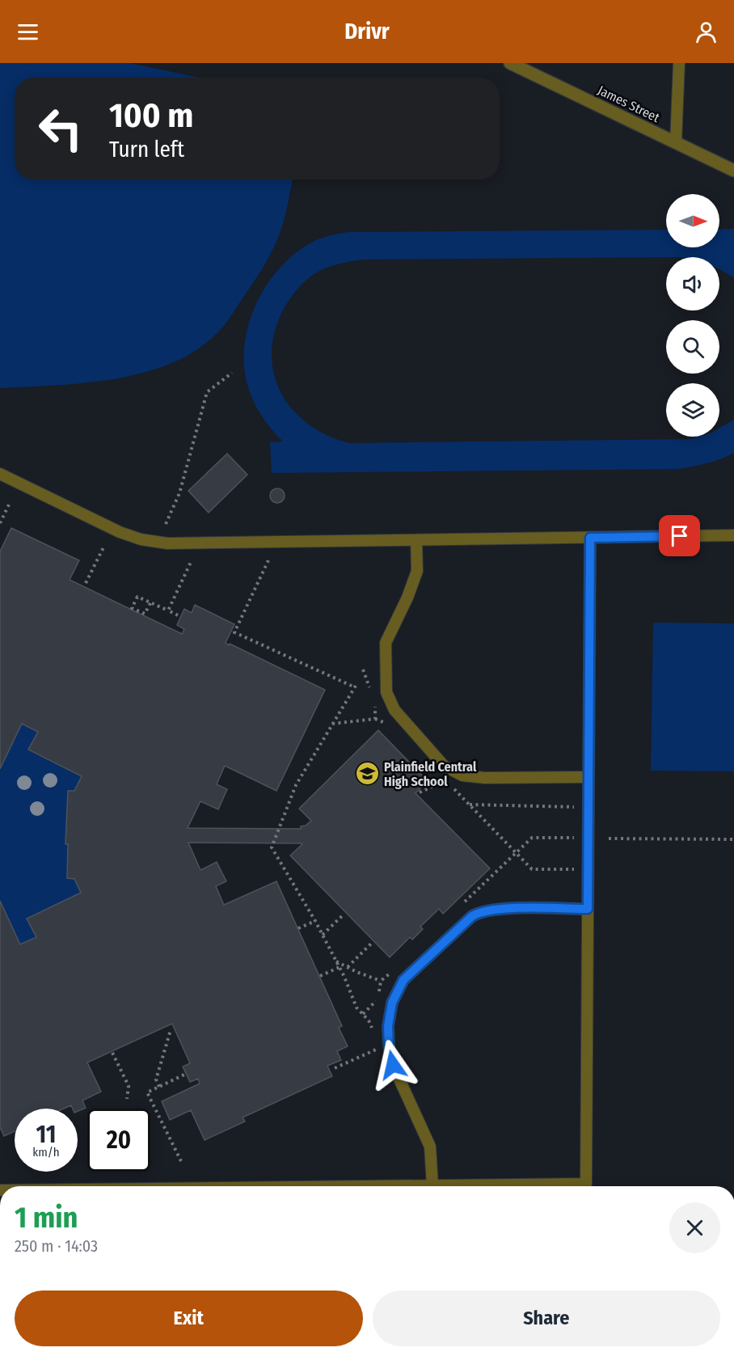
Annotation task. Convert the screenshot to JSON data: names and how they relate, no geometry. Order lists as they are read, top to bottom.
{
  "streets": {
    "street": ["James Street"]
  },
  "places": {
    "school or university": ["Plainfield Central High School"]
  },
  "north": "right",
  "page": {
    "header": "Drivr",
    "turn": ["100 m", "Turn left"],
    "speed": "11 km/h",
    "limit": "20",
    "heading": ["1 min", "250 m · 14:03"],
    "buttons": ["Exit", "Share"]
  }
}
